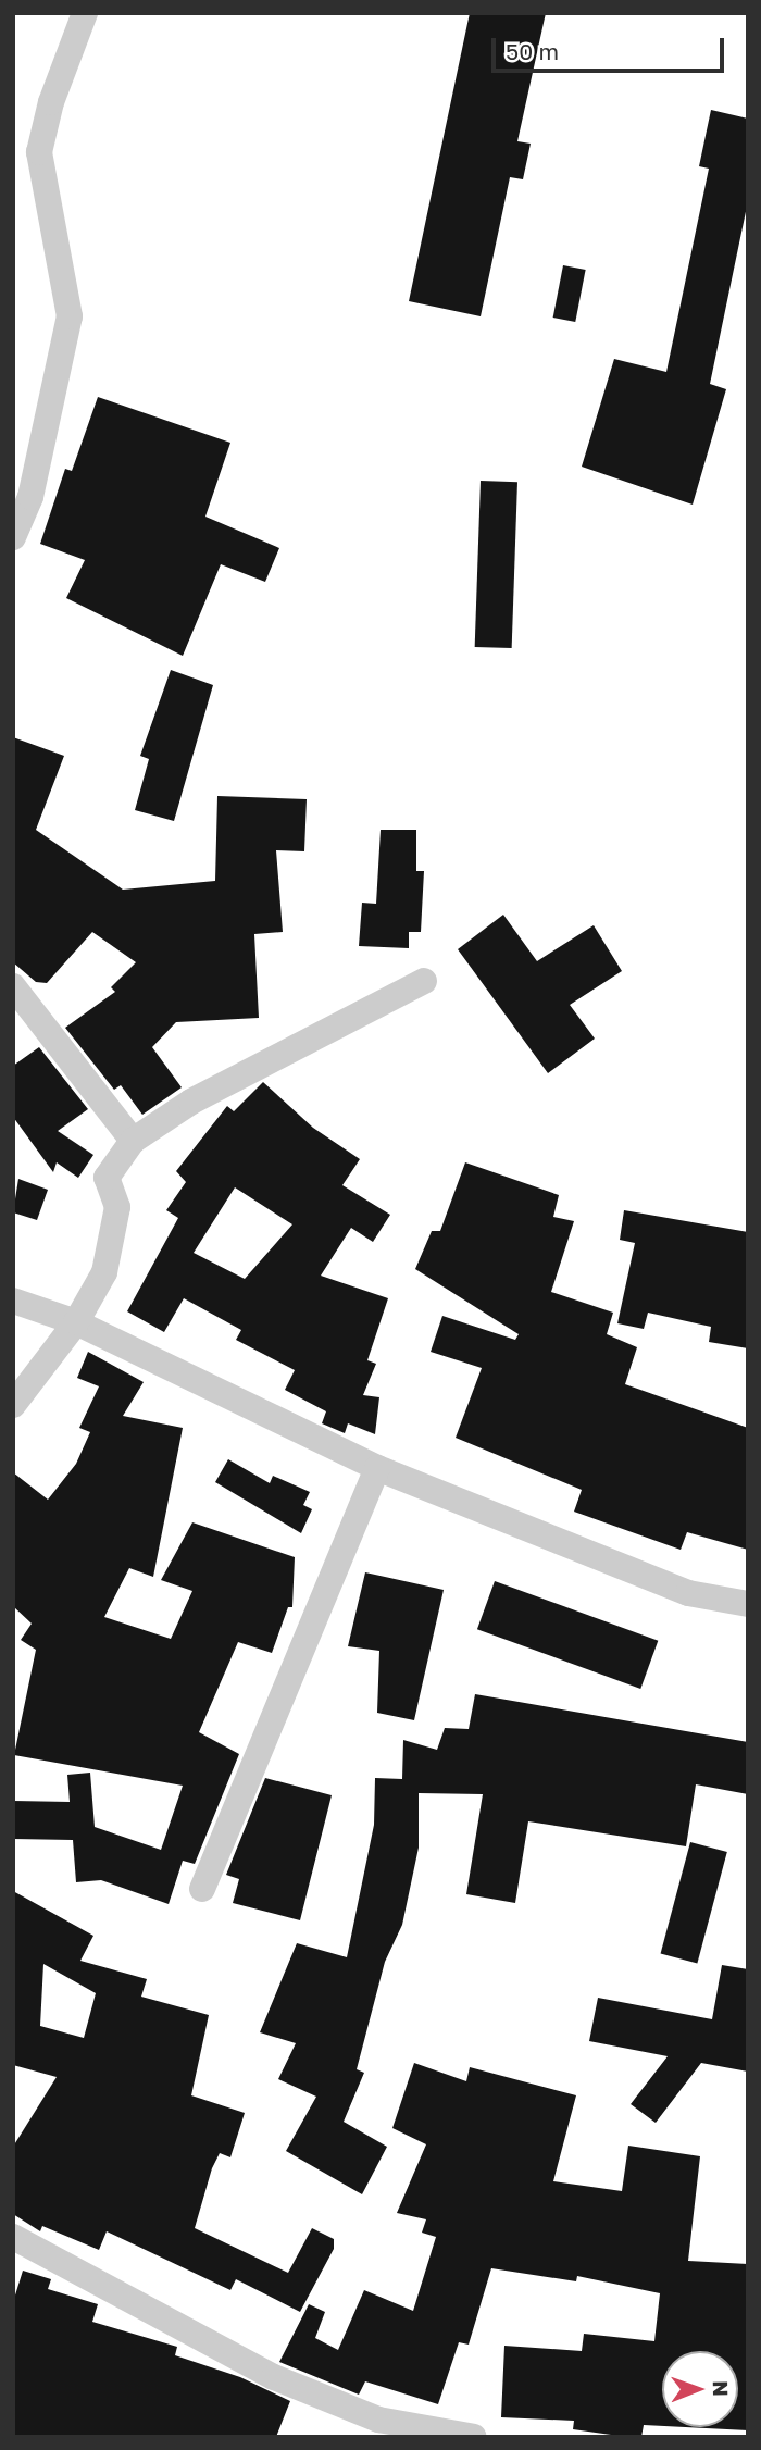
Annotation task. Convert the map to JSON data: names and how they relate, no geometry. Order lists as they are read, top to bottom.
{
  "scale_bar": "50 m",
  "north": "right"
}
